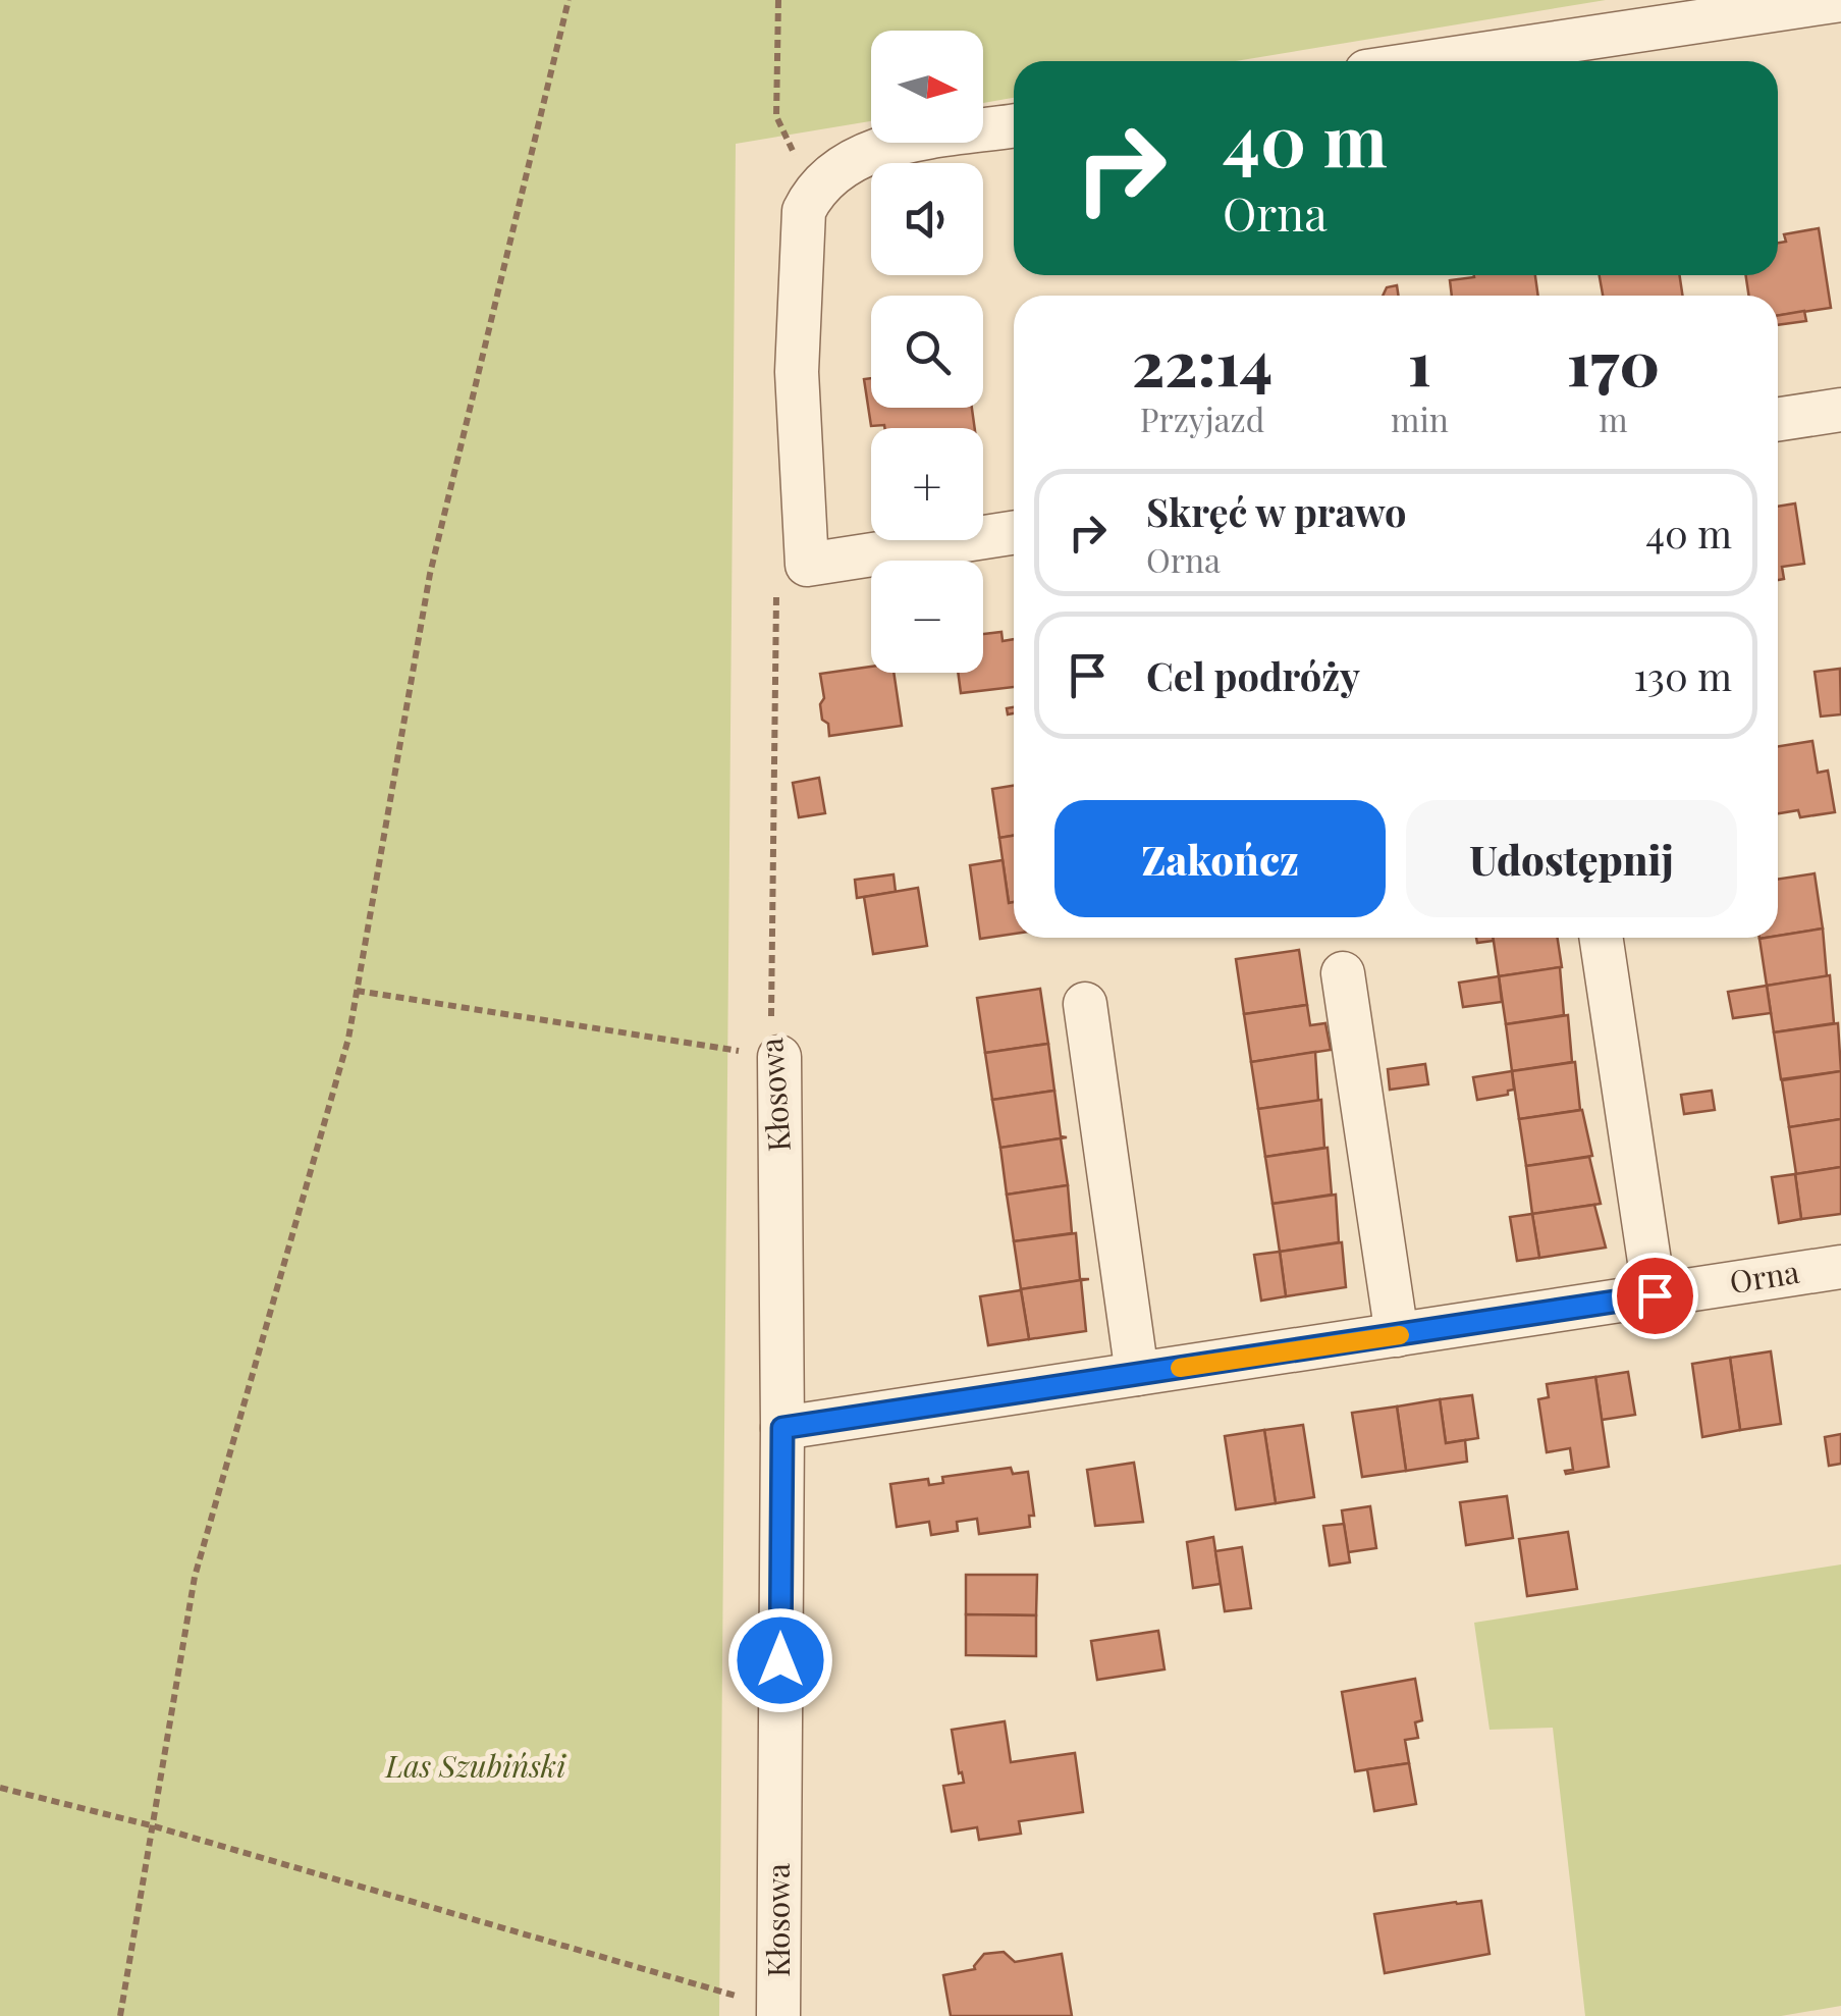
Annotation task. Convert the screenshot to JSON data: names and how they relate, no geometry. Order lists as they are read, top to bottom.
{
  "streets": {
    "street": ["Kłosowa", "Orna"]
  },
  "crossings": [
    ["Kłosowa", "Orna"]
  ],
  "parks": ["Las Szubiński"],
  "north": "right",
  "page": {
    "map_buttons": ["+", "−"],
    "turn": ["40 m", "Orna"],
    "eta": [
      "22:14",
      "Przyjazd",
      "1",
      "min",
      "170",
      "m"
    ],
    "list": [
      {
        "name": "Skręć w prawo",
        "note": "Orna",
        "value": "40 m"
      },
      {
        "name": "Cel podróży",
        "value": "130 m"
      }
    ],
    "buttons": ["Zakończ", "Udostępnij"]
  }
}
